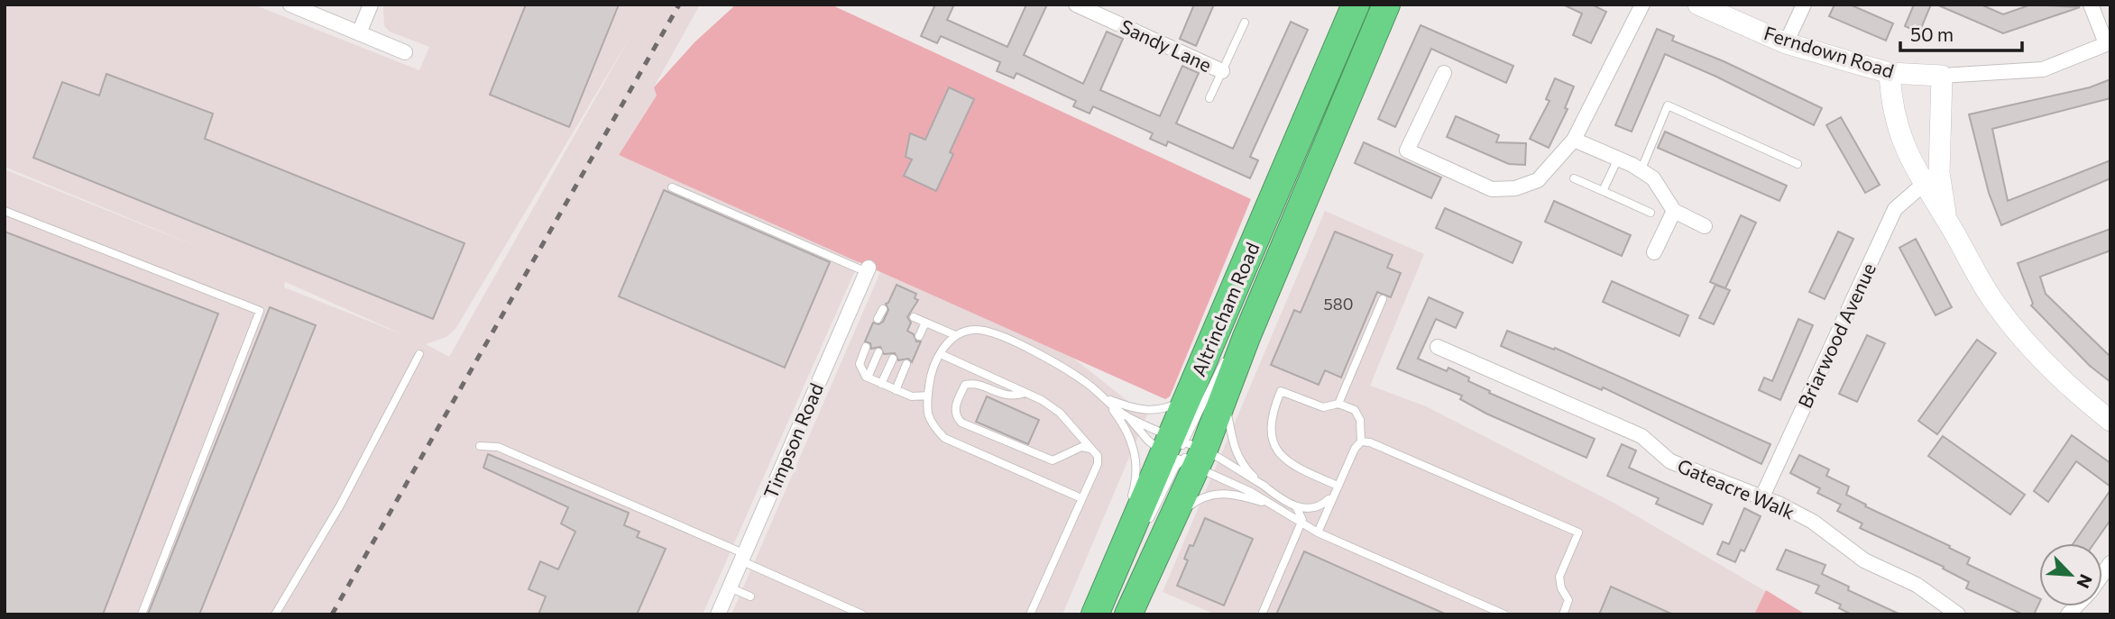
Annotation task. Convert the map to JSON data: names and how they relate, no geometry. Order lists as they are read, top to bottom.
{
  "streets": {
    "highway": ["Altrincham Road"],
    "main road": ["Ferndown Road"],
    "street": [
      "Sandy Lane",
      "Briarwood Avenue",
      "Timpson Road",
      "Gateacre Walk"
    ]
  },
  "crossings": [
    ["Briarwood Avenue", "Gateacre Walk"]
  ],
  "house_numbers": ["580"],
  "scale_bar": "50 m",
  "north": "bottom right"
}
